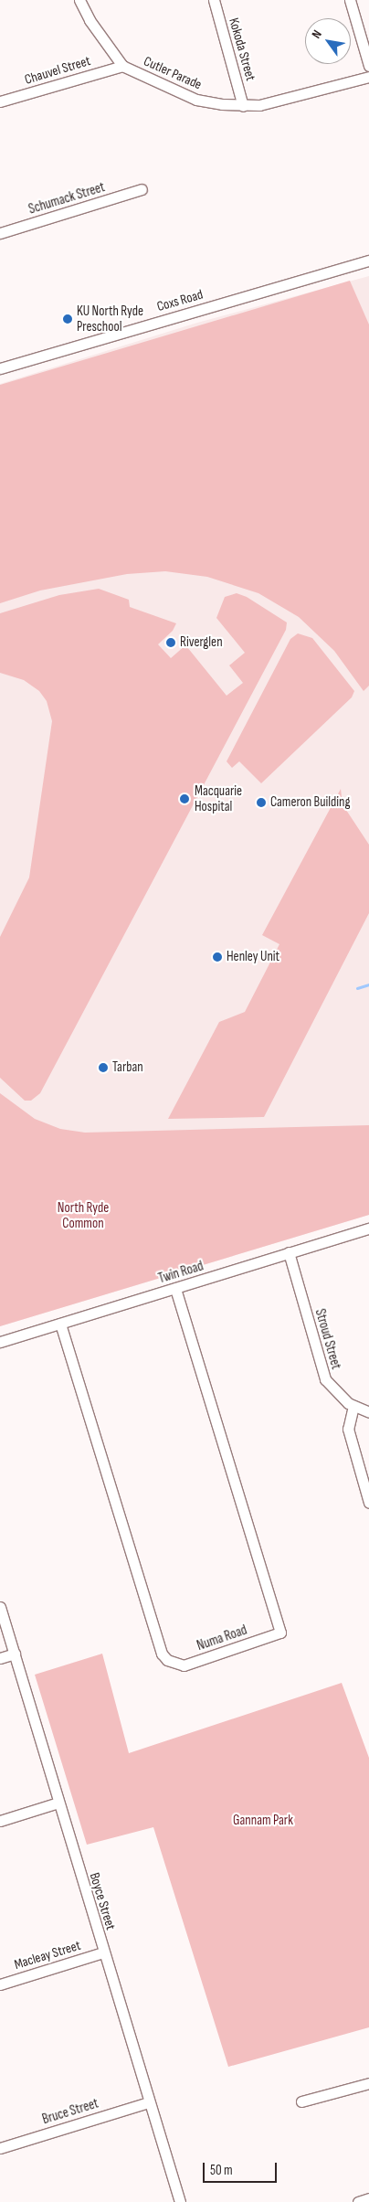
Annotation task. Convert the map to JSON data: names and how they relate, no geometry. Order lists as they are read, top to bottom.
{
  "streets": {
    "street": [
      "Kokoda Street",
      "Chauvel Street",
      "Cutler Parade",
      "Schumack Street",
      "Coxs Road",
      "Twin Road",
      "Stroud Street",
      "Numa Road",
      "Boyce Street",
      "Macleay Street",
      "Bruce Street"
    ]
  },
  "crossings": [
    ["Kokoda Street", "Cutler Parade"],
    ["Chauvel Street", "Cutler Parade"],
    ["Twin Road", "Stroud Street"],
    ["Twin Road", "Numa Road"],
    ["Boyce Street", "Macleay Street"],
    ["Boyce Street", "Bruce Street"]
  ],
  "parks": ["North Ryde Common", "Gannam Park"],
  "places": [
    "KU North Ryde Preschool",
    "Riverglen",
    "Macquarie Hospital",
    "Cameron Building",
    "Henley Unit",
    "Tarban"
  ],
  "scale_bar": "50 m",
  "north": "top left"
}
